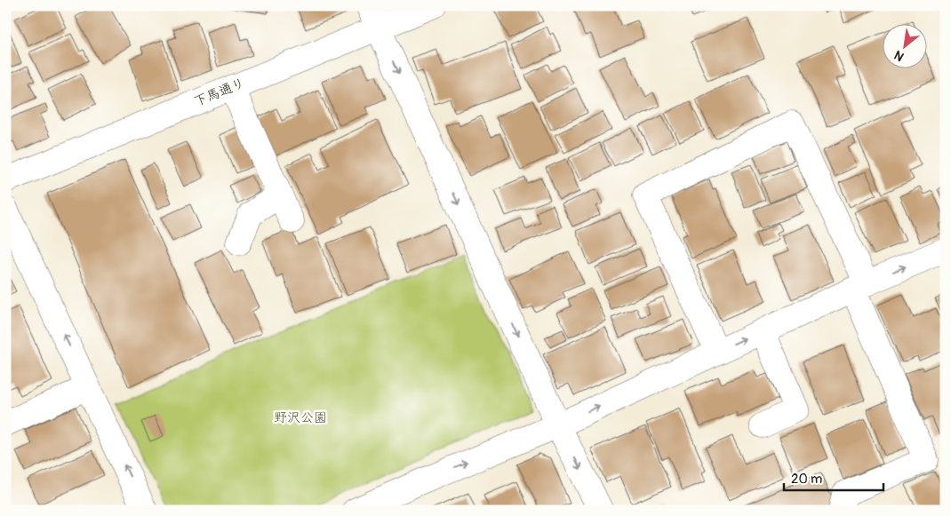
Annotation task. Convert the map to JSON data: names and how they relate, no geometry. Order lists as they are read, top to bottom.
{
  "streets": {
    "street": ["下馬通り"]
  },
  "parks": ["野沢公園"],
  "scale_bar": "20 m",
  "north": "bottom left"
}
